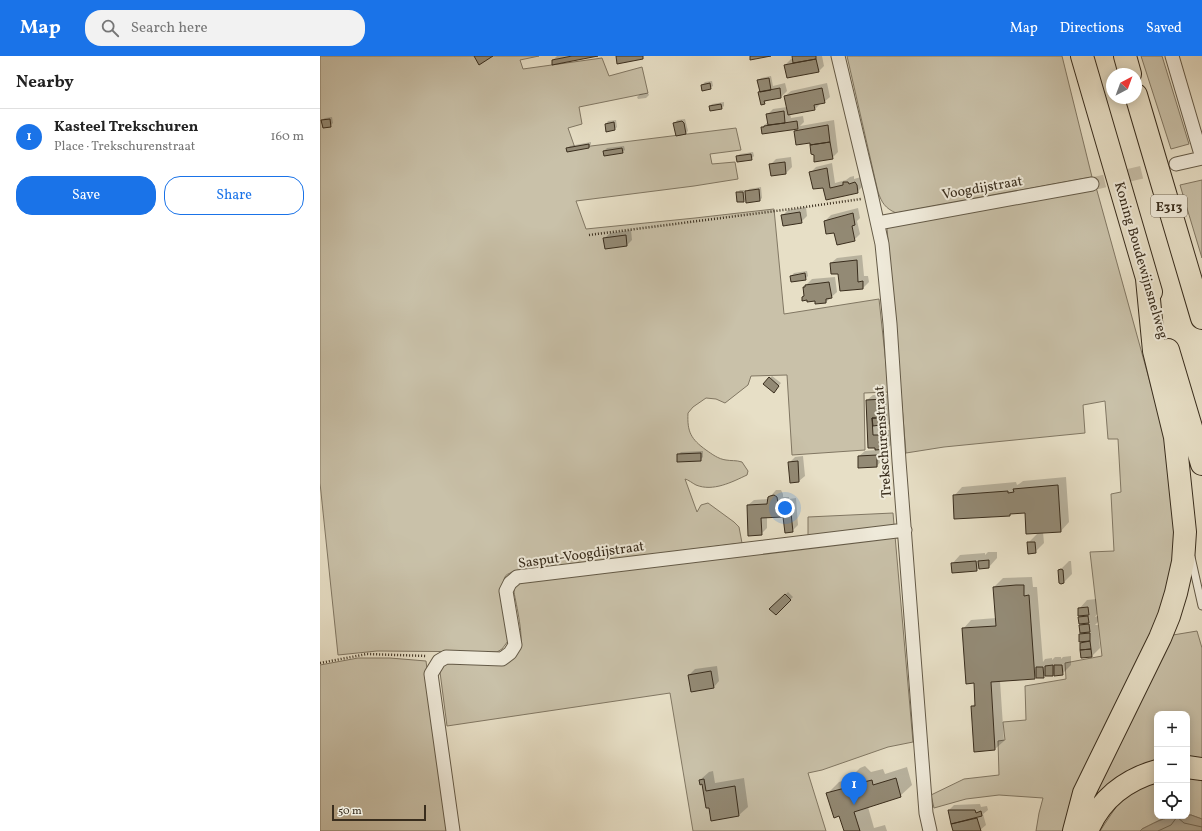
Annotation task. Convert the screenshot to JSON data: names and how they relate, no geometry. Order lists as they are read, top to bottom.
{
  "streets": {
    "highway": ["E313", "Koning Boudewijnsnelweg"],
    "street": ["Voogdijstraat", "Trekschurenstraat", "Sasput-Voogdijstraat"]
  },
  "crossings": [
    ["Voogdijstraat", "Trekschurenstraat"],
    ["Trekschurenstraat", "Sasput-Voogdijstraat"]
  ],
  "scale_bar": "50 m",
  "north": "top right",
  "page": {
    "header": "Map",
    "search": "Search here",
    "nav": ["Map", "Directions", "Saved"],
    "heading": "Nearby",
    "list": [
      {
        "mark": "1",
        "name": "Kasteel Trekschuren",
        "note": "Place · Trekschurenstraat",
        "value": "160 m"
      }
    ],
    "buttons": ["Save", "Share"],
    "map_buttons": ["+", "−"],
    "pins": "1",
    "scale": "50 m"
  }
}
